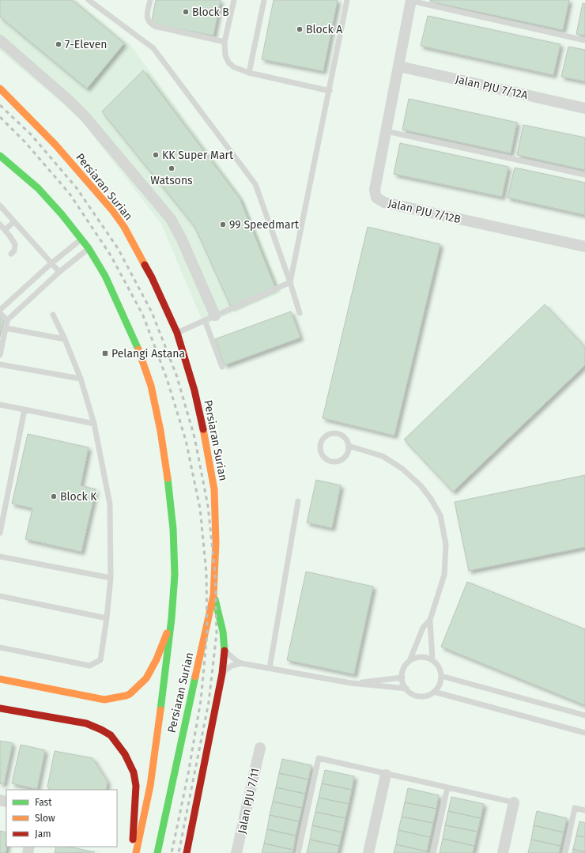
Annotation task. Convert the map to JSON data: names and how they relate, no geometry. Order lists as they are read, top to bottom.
{
  "streets": {
    "main road": ["Persiaran Surian"],
    "street": ["Jalan PJU 7/12A", "Jalan PJU 7/12B", "Jalan PJU 7/11"]
  },
  "crossings": [
    ["Jalan PJU 7/12A", "Jalan PJU 7/12B"]
  ],
  "places": {
    "other": [
      "Block B",
      "Block A",
      "7-Eleven",
      "KK Super Mart",
      "Watsons",
      "99 Speedmart",
      "Block K"
    ],
    "transit": ["Pelangi Astana"]
  },
  "legend": ["Fast", "Slow", "Jam"]
}
